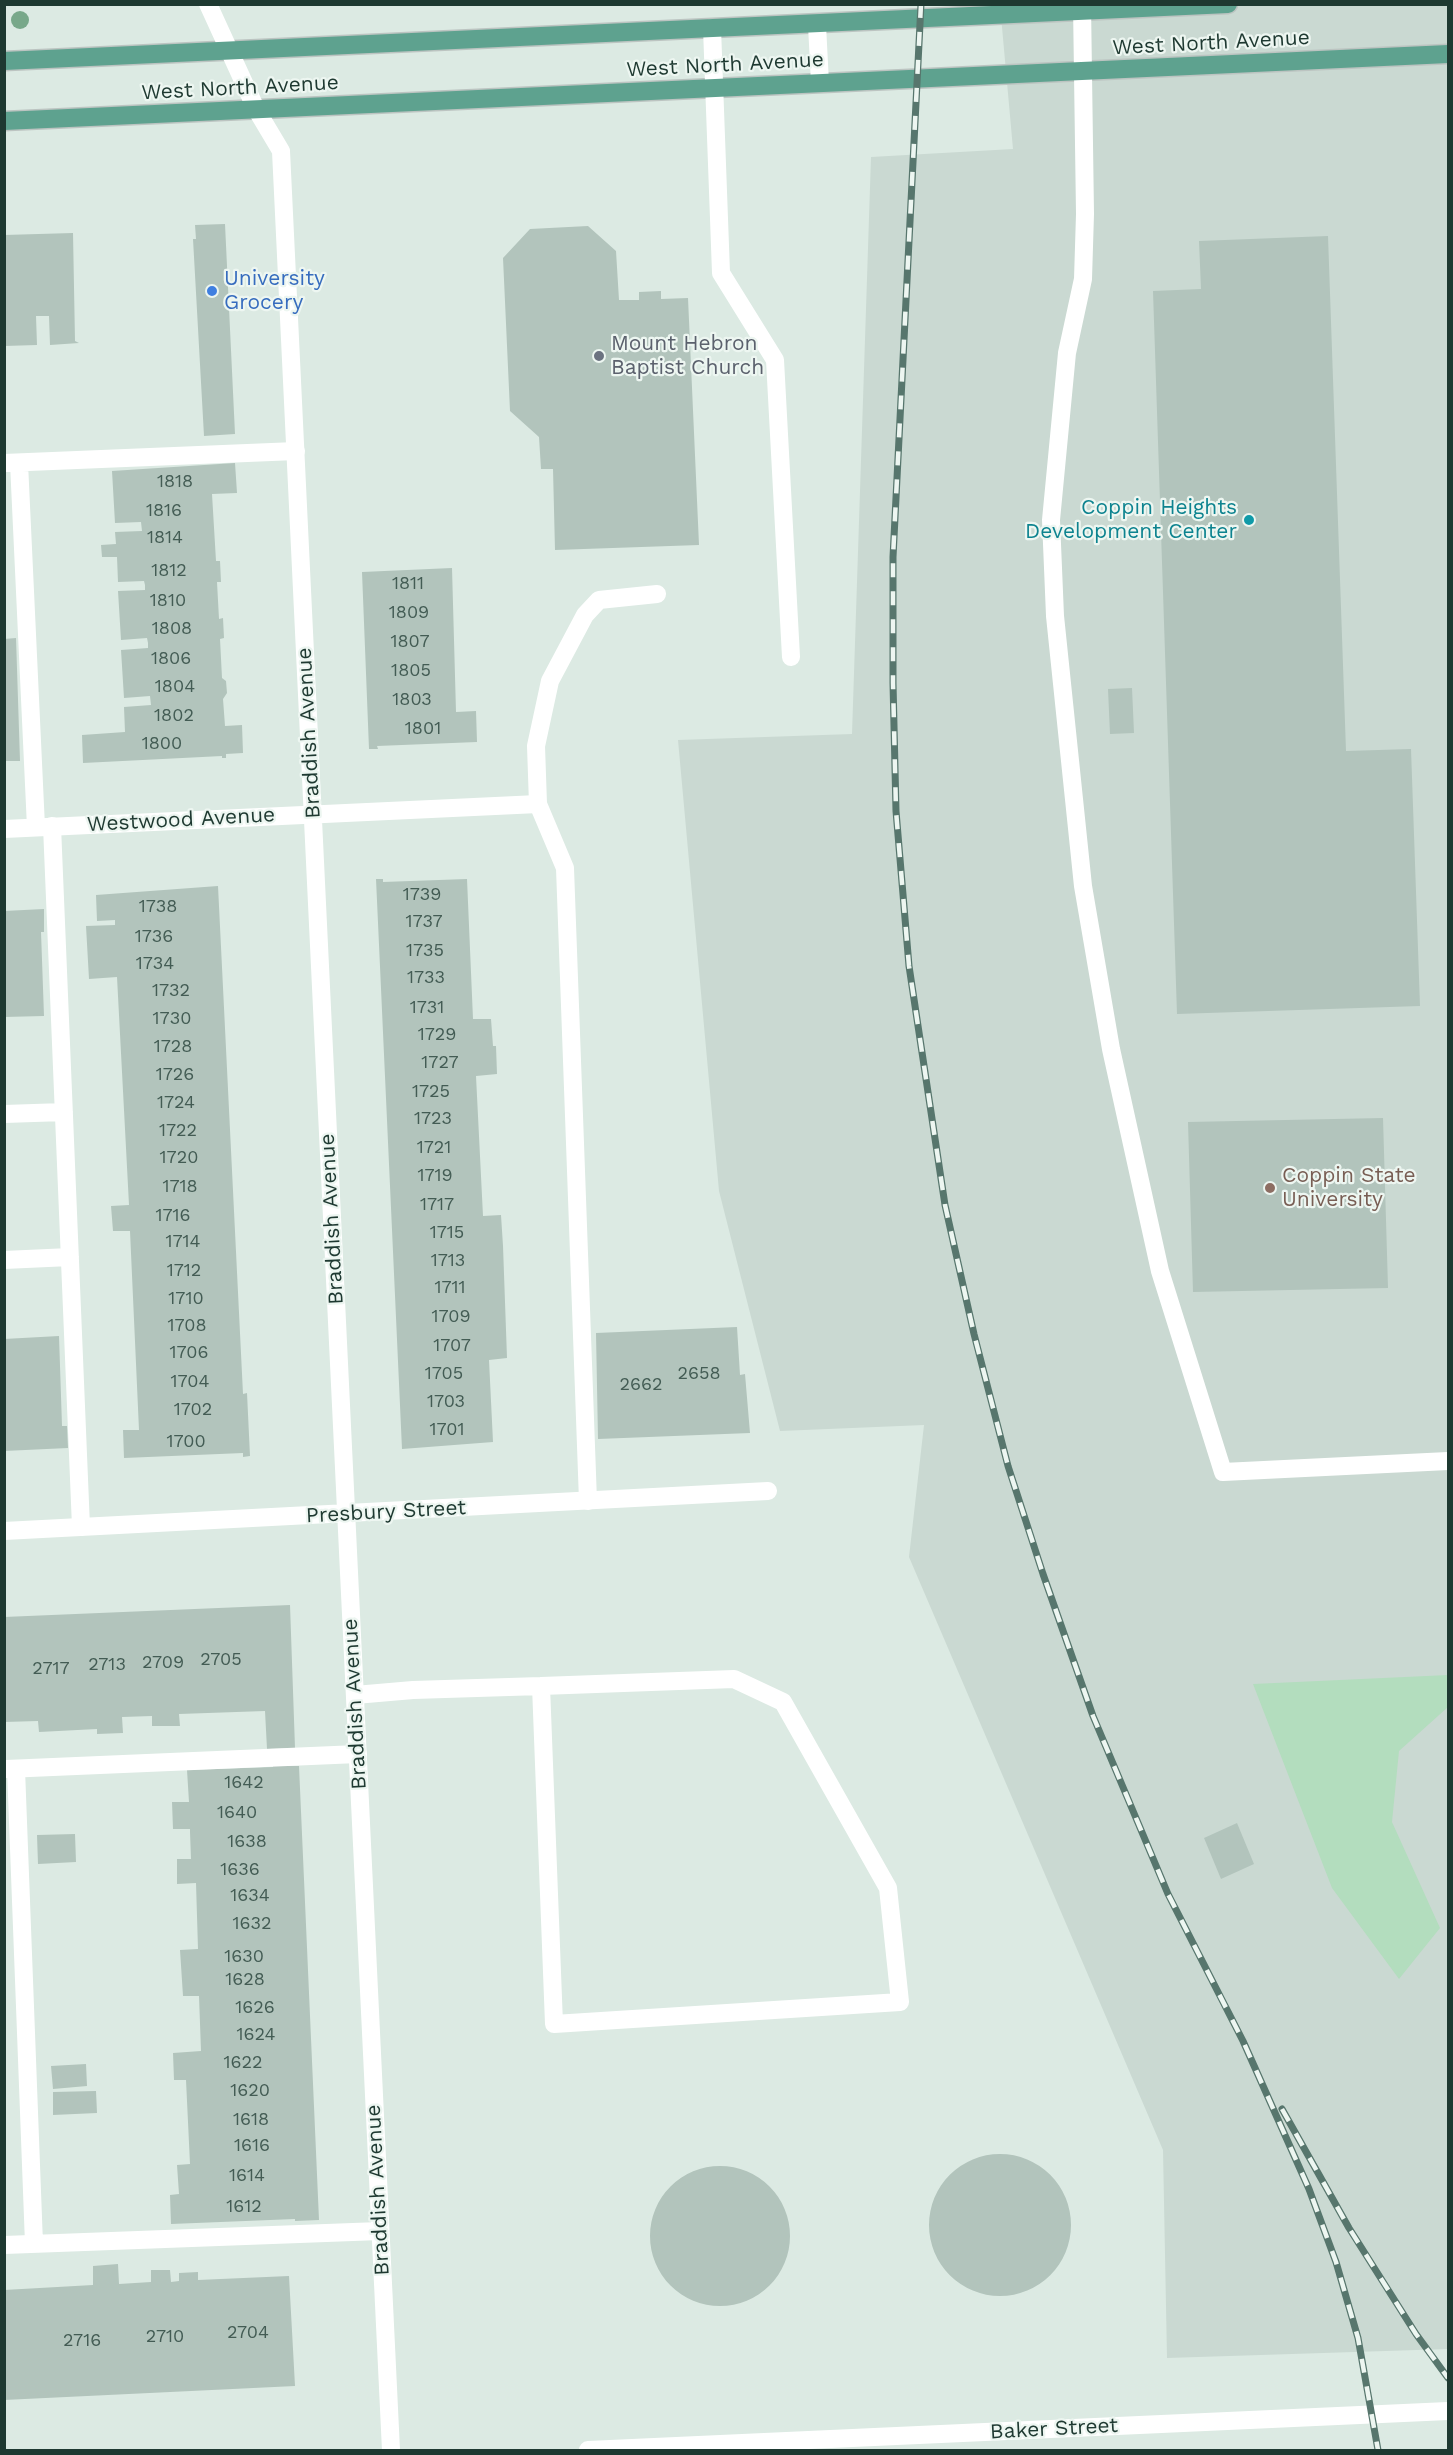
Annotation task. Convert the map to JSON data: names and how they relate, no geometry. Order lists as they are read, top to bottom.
{
  "streets": {
    "main road": ["West North Avenue"],
    "street": [
      "Braddish Avenue",
      "Westwood Avenue",
      "Presbury Street",
      "Baker Street"
    ]
  },
  "crossings": [
    ["West North Avenue", "Braddish Avenue"],
    ["Braddish Avenue", "Westwood Avenue"],
    ["Braddish Avenue", "Presbury Street"]
  ],
  "places": [
    "University Grocery",
    "Mount Hebron Baptist Church",
    "Coppin Heights Development Center",
    "Coppin State University"
  ],
  "house_numbers": [
    "1818",
    "1816",
    "1814",
    "1812",
    "1811",
    "1810",
    "1809",
    "1808",
    "1807",
    "1806",
    "1805",
    "1804",
    "1803",
    "1802",
    "1801",
    "1800",
    "1739",
    "1738",
    "1737",
    "1736",
    "1735",
    "1734",
    "1733",
    "1732",
    "1731",
    "1730",
    "1729",
    "1728",
    "1727",
    "1726",
    "1725",
    "1724",
    "1723",
    "1722",
    "1721",
    "1720",
    "1719",
    "1718",
    "1717",
    "1716",
    "1715",
    "1714",
    "1713",
    "1712",
    "1711",
    "1710",
    "1709",
    "1708",
    "1707",
    "1706",
    "1705",
    "2658",
    "1704",
    "2662",
    "1703",
    "1702",
    "1701",
    "1700",
    "2705",
    "2709",
    "2713",
    "2717",
    "1642",
    "1640",
    "1638",
    "1636",
    "1634",
    "1632",
    "1630",
    "1628",
    "1626",
    "1624",
    "1622",
    "1620",
    "1618",
    "1616",
    "1614",
    "1612",
    "2704",
    "2710",
    "2716"
  ]
}
